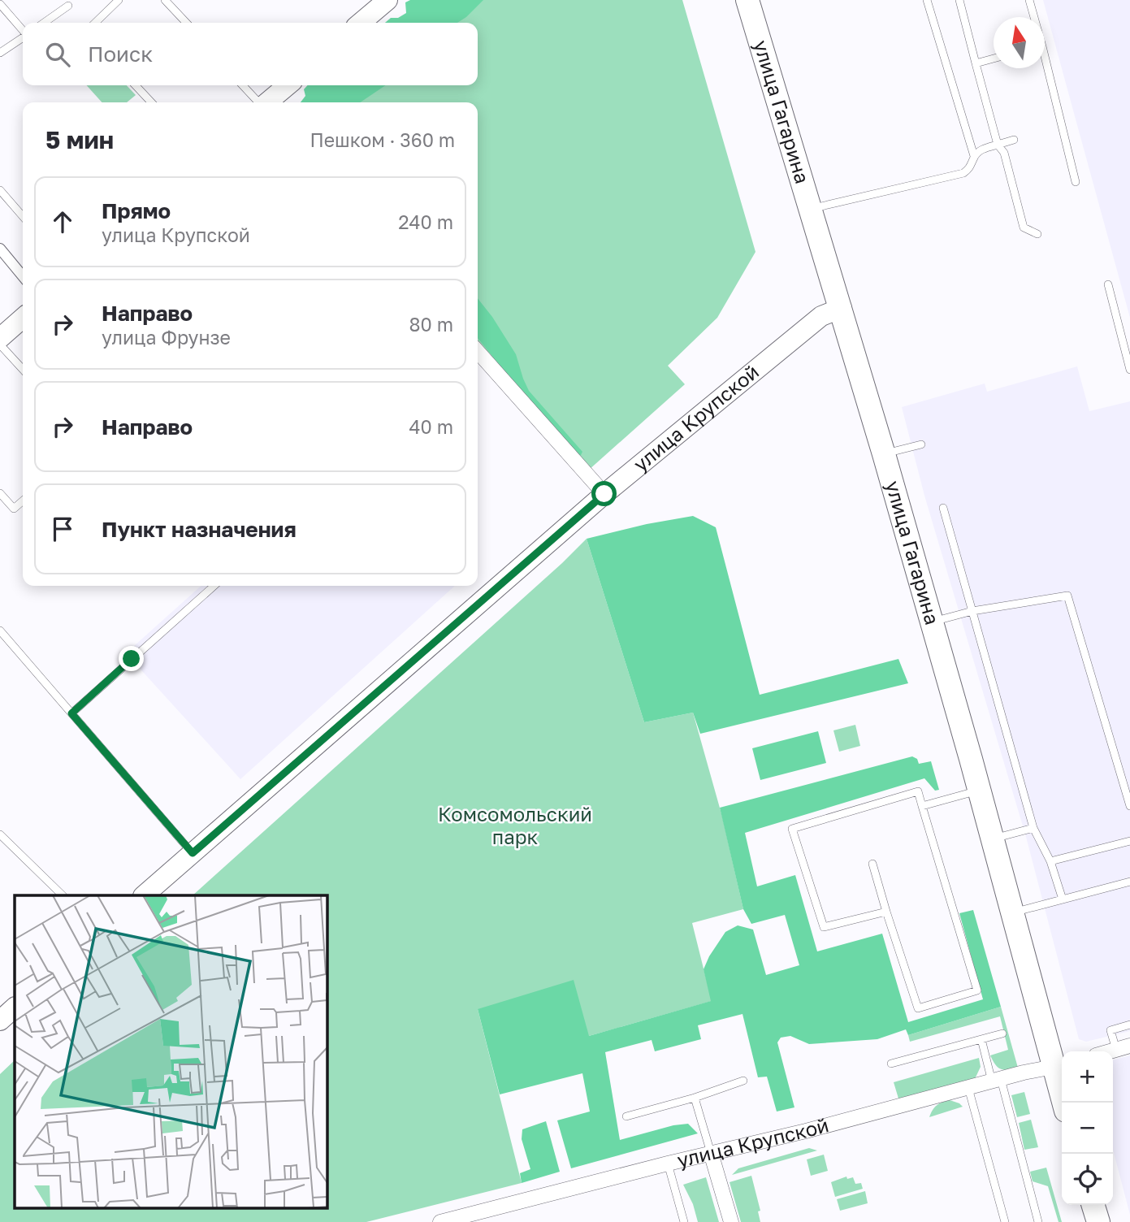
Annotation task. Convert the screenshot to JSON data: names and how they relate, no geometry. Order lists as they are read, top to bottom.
{
  "streets": {
    "main road": ["улица Гагарина", "улица Крупской"]
  },
  "crossings": [
    ["улица Гагарина", "улица Крупской"]
  ],
  "parks": ["Комсомольский парк"],
  "north": "top",
  "page": {
    "search": "Поиск",
    "heading": ["5 мин", "Пешком · 360 m"],
    "list": [
      ["Прямо", "улица Крупской", "240 m"],
      ["Направо", "улица Фрунзе", "80 m"],
      ["Направо", "40 m"],
      "Пункт назначения"
    ],
    "map_buttons": ["+", "−"]
  }
}
